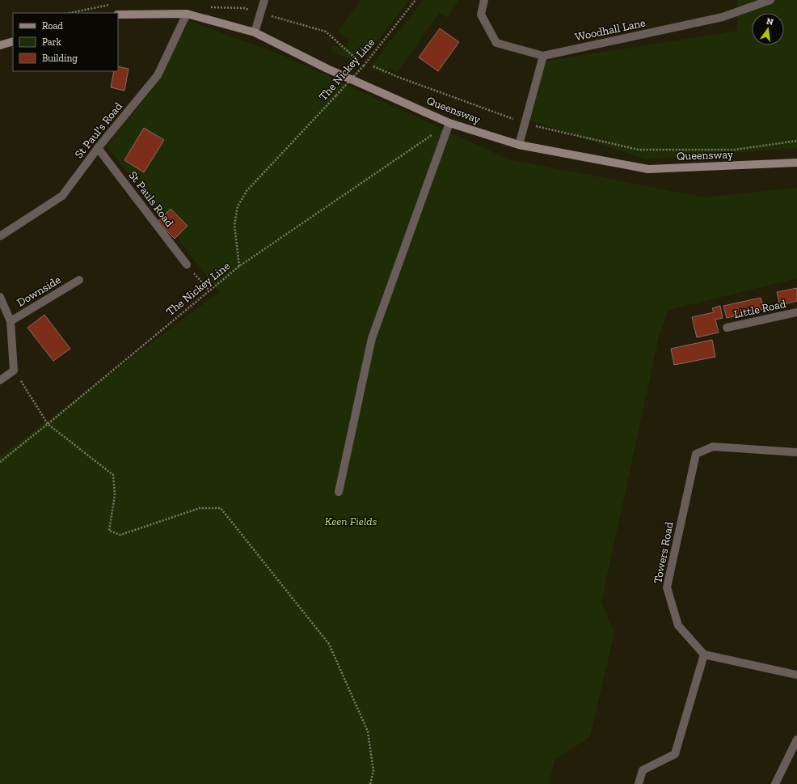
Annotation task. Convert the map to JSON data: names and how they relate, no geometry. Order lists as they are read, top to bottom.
{
  "streets": {
    "main road": ["Queensway"],
    "street": [
      "Woodhall Lane",
      "St Paul's Road",
      "St Pauls Road",
      "Downside",
      "Little Road",
      "Towers Road"
    ],
    "path": ["The Nickey Line"]
  },
  "crossings": [
    ["Queensway", "St Paul's Road"],
    ["St Paul's Road", "St Pauls Road"]
  ],
  "parks": ["Keen Fields"],
  "legend": ["Road", "Park", "Building"],
  "north": "top"
}
